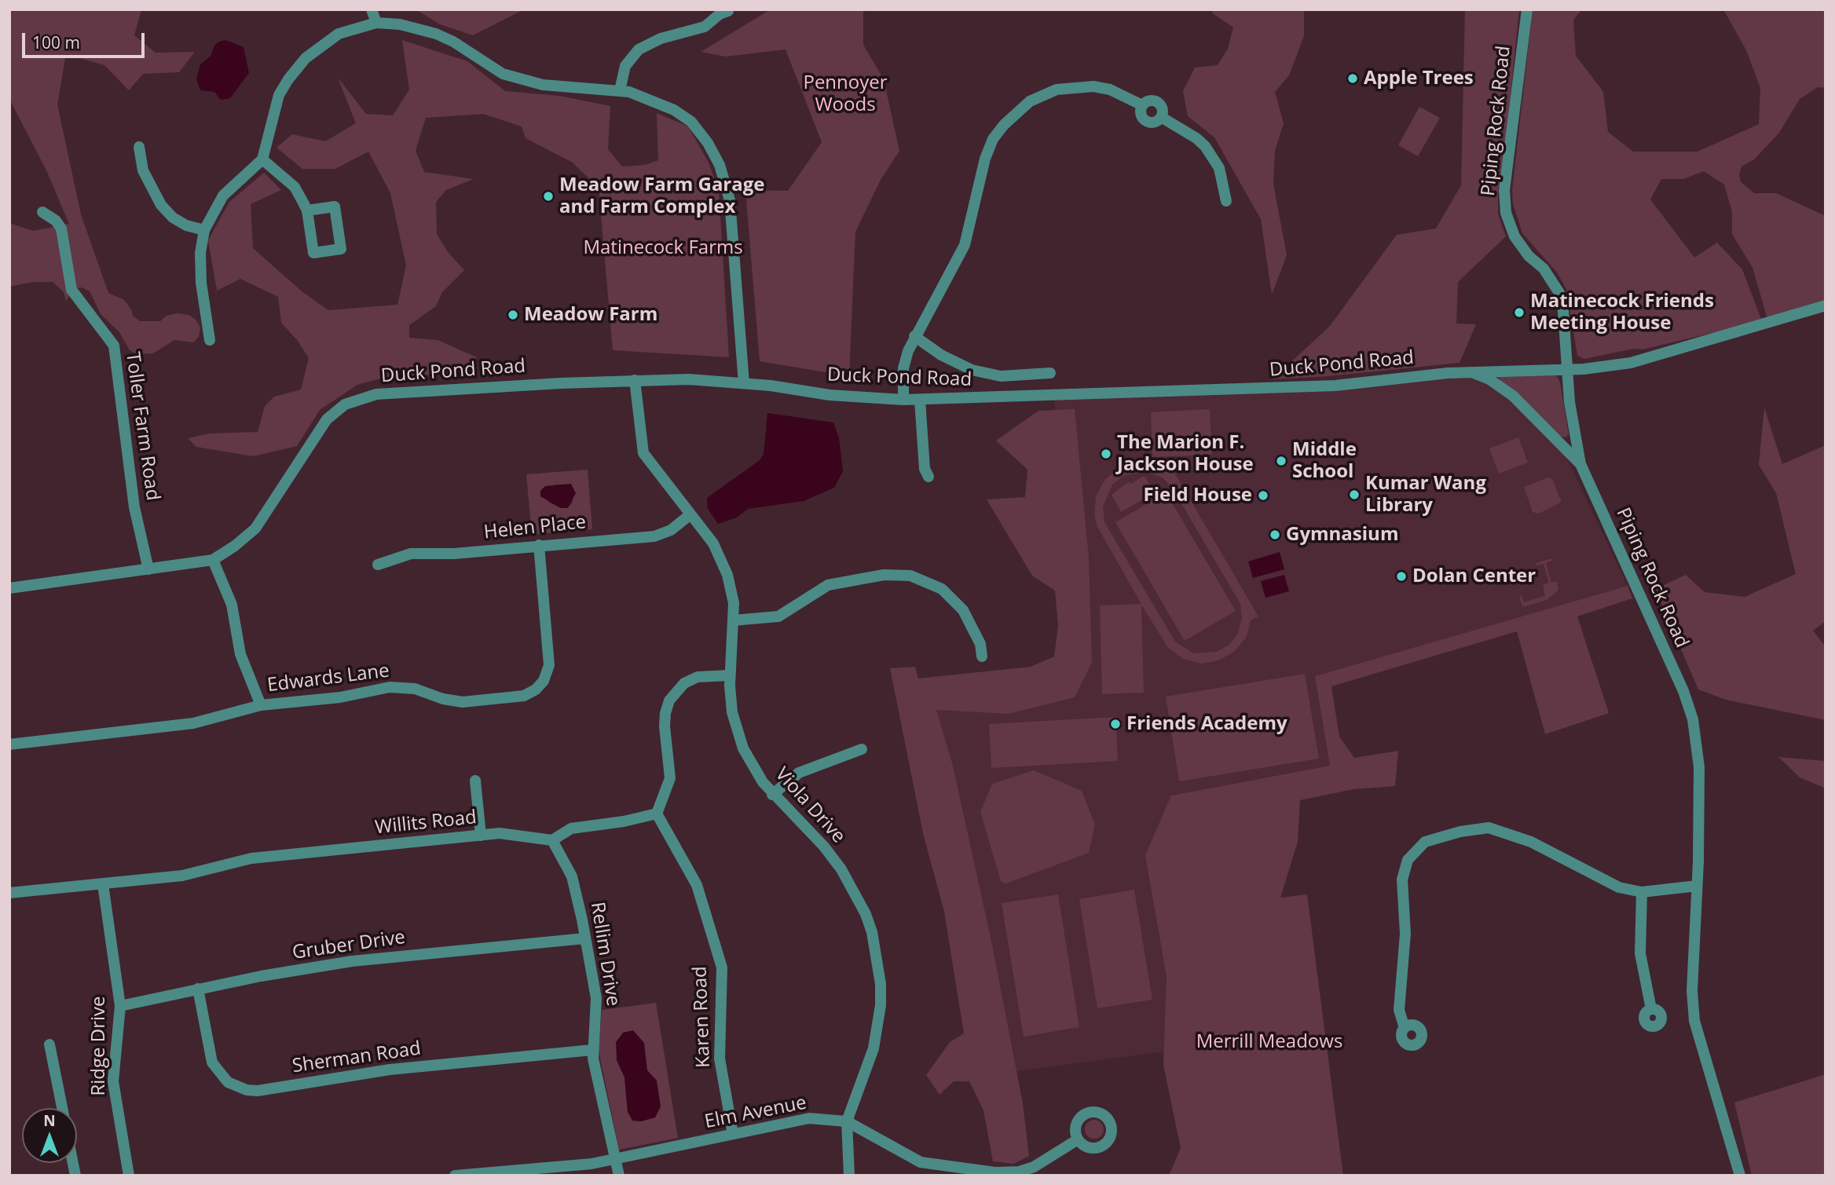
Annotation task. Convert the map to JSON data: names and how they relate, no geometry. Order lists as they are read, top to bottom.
{
  "streets": {
    "street": [
      "Piping Rock Road",
      "Duck Pond Road",
      "Toller Farm Road",
      "Helen Place",
      "Edwards Lane",
      "Viola Drive",
      "Willits Road",
      "Gruber Drive",
      "Rellim Drive",
      "Karen Road",
      "Ridge Drive",
      "Sherman Road",
      "Elm Avenue"
    ]
  },
  "crossings": [
    ["Piping Rock Road", "Duck Pond Road"],
    ["Duck Pond Road", "Toller Farm Road"],
    ["Duck Pond Road", "Viola Drive"],
    ["Helen Place", "Edwards Lane"],
    ["Helen Place", "Viola Drive"],
    ["Viola Drive", "Elm Avenue"],
    ["Willits Road", "Rellim Drive"],
    ["Willits Road", "Ridge Drive"],
    ["Gruber Drive", "Rellim Drive"],
    ["Gruber Drive", "Ridge Drive"],
    ["Gruber Drive", "Sherman Road"],
    ["Rellim Drive", "Sherman Road"],
    ["Rellim Drive", "Elm Avenue"],
    ["Karen Road", "Elm Avenue"]
  ],
  "parks": ["Pennoyer Woods", "Matinecock Farms", "Merrill Meadows"],
  "places": [
    "Apple Trees",
    "Meadow Farm Garage and Farm Complex",
    "Matinecock Friends Meeting House",
    "Meadow Farm",
    "The Marion F. Jackson House",
    "Middle School",
    "Kumar Wang Library",
    "Field House",
    "Gymnasium",
    "Dolan Center",
    "Friends Academy"
  ],
  "scale_bar": "100 m",
  "north": "top"
}
